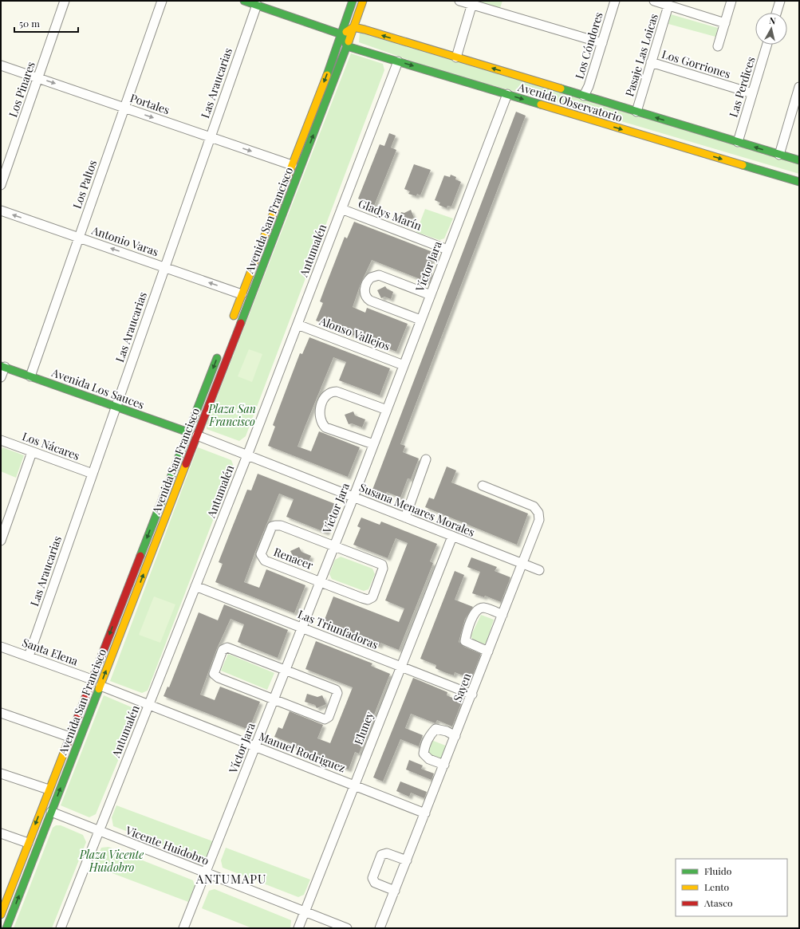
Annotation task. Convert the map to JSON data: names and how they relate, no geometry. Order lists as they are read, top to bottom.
{
  "streets": {
    "main road": ["Avenida Observatorio", "Avenida San Francisco", "Avenida Los Sauces"],
    "street": [
      "Los Cóndores",
      "Pasaje Las Loicas",
      "Los Gorriones",
      "Las Araucarias",
      "Las Perdices",
      "Los Pinares",
      "Portales",
      "Los Paltos",
      "Gladys Marín",
      "Antonio Varas",
      "Antumalén",
      "Víctor Jara",
      "Alonso Vallejos",
      "Los Nácares",
      "Susana Menares Morales",
      "Renacer",
      "Las Triunfadoras",
      "Santa Elena",
      "Sayen",
      "Eluney",
      "Manuel Rodriguez",
      "Vicente Huidobro"
    ]
  },
  "crossings": [
    ["Los Cóndores", "Avenida Observatorio"],
    ["Pasaje Las Loicas", "Los Gorriones"],
    ["Pasaje Las Loicas", "Avenida Observatorio"],
    ["Los Gorriones", "Las Perdices"],
    ["Las Araucarias", "Portales"],
    ["Las Araucarias", "Antonio Varas"],
    ["Las Araucarias", "Avenida Los Sauces"],
    ["Las Araucarias", "Los Nácares"],
    ["Las Araucarias", "Santa Elena"],
    ["Las Perdices", "Avenida Observatorio"],
    ["Los Pinares", "Portales"],
    ["Avenida Observatorio", "Avenida San Francisco"],
    ["Avenida Observatorio", "Antumalén"],
    ["Avenida Observatorio", "Víctor Jara"],
    ["Portales", "Los Paltos"],
    ["Portales", "Avenida San Francisco"],
    ["Los Paltos", "Antonio Varas"],
    ["Los Paltos", "Avenida Los Sauces"],
    ["Gladys Marín", "Antumalén"],
    ["Gladys Marín", "Víctor Jara"],
    ["Avenida San Francisco", "Antonio Varas"],
    ["Avenida San Francisco", "Avenida Los Sauces"],
    ["Avenida San Francisco", "Susana Menares Morales"],
    ["Avenida San Francisco", "Santa Elena"],
    ["Avenida San Francisco", "Manuel Rodriguez"],
    ["Avenida San Francisco", "Vicente Huidobro"],
    ["Antumalén", "Alonso Vallejos"],
    ["Antumalén", "Susana Menares Morales"],
    ["Antumalén", "Las Triunfadoras"],
    ["Antumalén", "Manuel Rodriguez"],
    ["Antumalén", "Vicente Huidobro"],
    ["Víctor Jara", "Alonso Vallejos"],
    ["Víctor Jara", "Susana Menares Morales"],
    ["Víctor Jara", "Renacer"],
    ["Víctor Jara", "Las Triunfadoras"],
    ["Víctor Jara", "Manuel Rodriguez"],
    ["Víctor Jara", "Vicente Huidobro"],
    ["Susana Menares Morales", "Sayen"],
    ["Susana Menares Morales", "Eluney"],
    ["Las Triunfadoras", "Sayen"],
    ["Las Triunfadoras", "Eluney"],
    ["Sayen", "Manuel Rodriguez"],
    ["Eluney", "Manuel Rodriguez"],
    ["Eluney", "Vicente Huidobro"]
  ],
  "one_way": ["Portales", "Antonio Varas"],
  "districts": ["ANTUMAPU"],
  "parks": ["Plaza San Francisco", "Plaza Vicente Huidobro"],
  "legend": ["Fluido", "Lento", "Atasco"],
  "scale_bar": "50 m",
  "north": "top"
}
